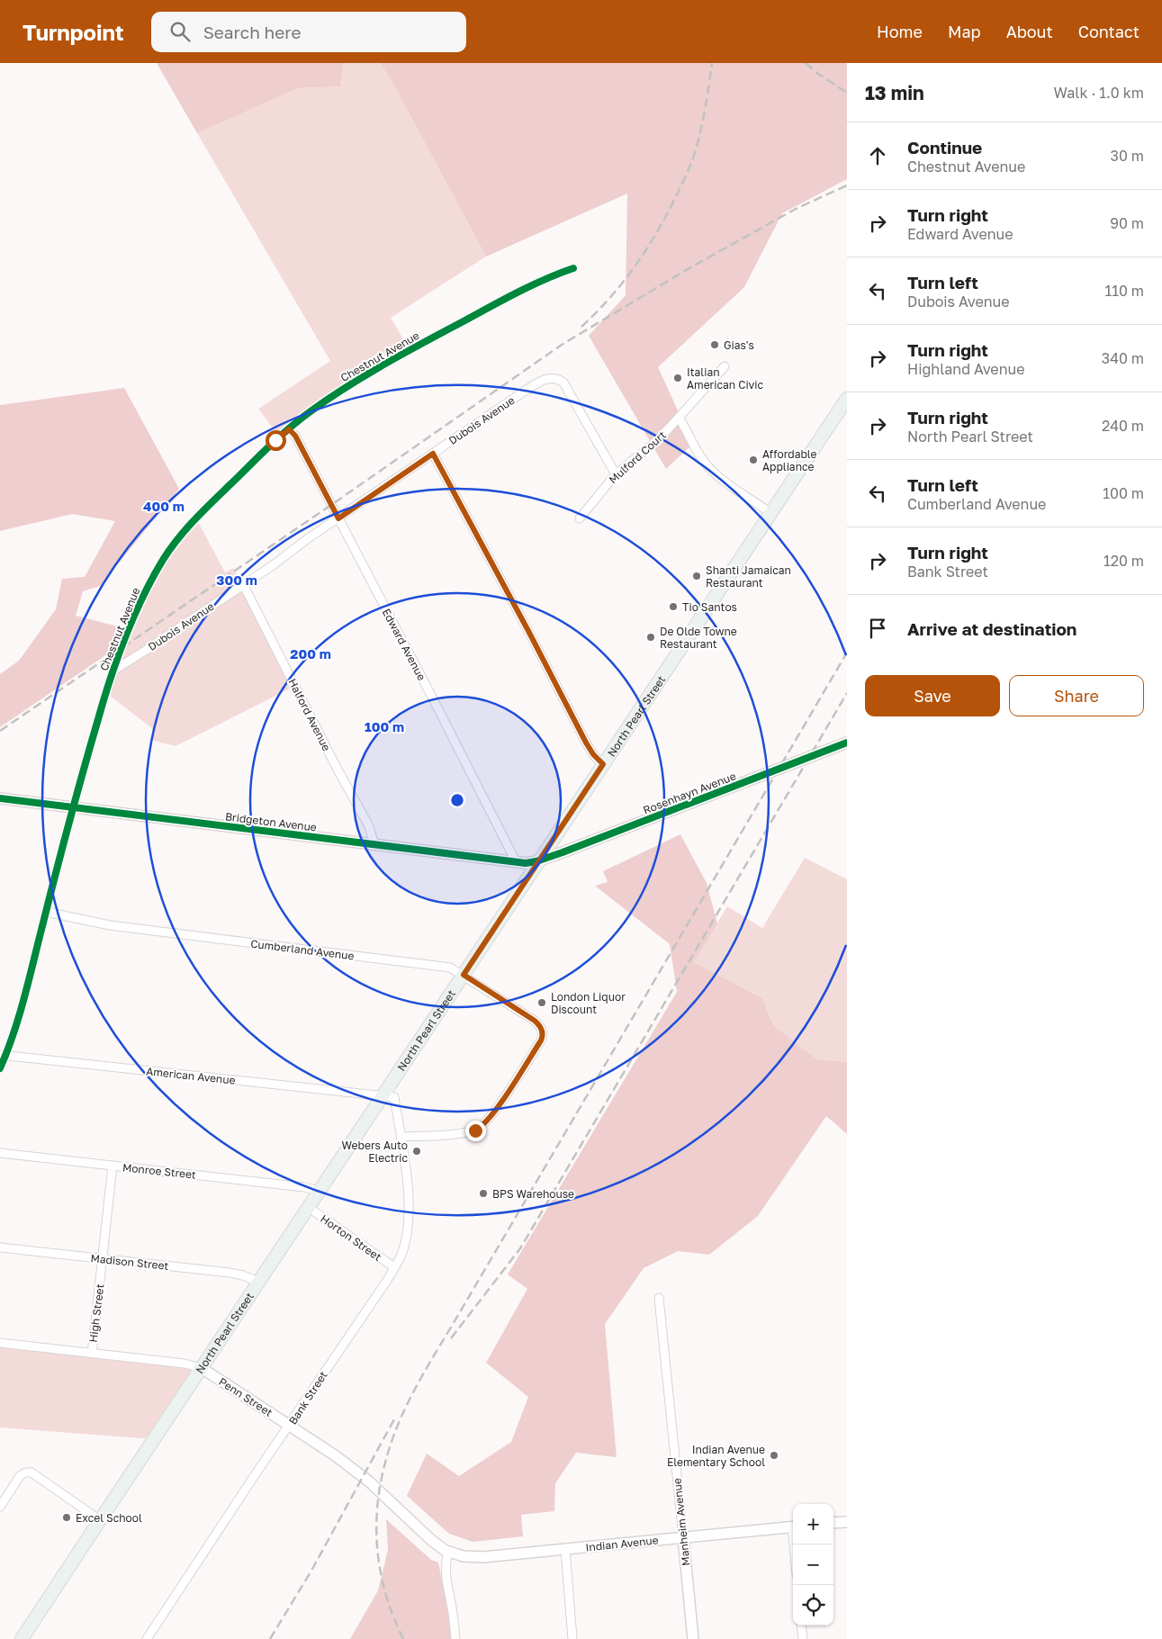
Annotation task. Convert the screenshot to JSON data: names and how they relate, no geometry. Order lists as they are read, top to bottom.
{
  "streets": {
    "main road": ["North Pearl Street"],
    "street": [
      "Chestnut Avenue",
      "Dubois Avenue",
      "Mulford Court",
      "Edward Avenue",
      "Halford Avenue",
      "Rosenhayn Avenue",
      "Bridgeton Avenue",
      "Cumberland Avenue",
      "American Avenue",
      "Monroe Street",
      "Horton Street",
      "Madison Street",
      "High Street",
      "Penn Street",
      "Bank Street",
      "Manheim Avenue",
      "Indian Avenue"
    ]
  },
  "crossings": [
    ["Chestnut Avenue", "Dubois Avenue"],
    ["Chestnut Avenue", "Edward Avenue"],
    ["Chestnut Avenue", "Bridgeton Avenue"],
    ["Chestnut Avenue", "Cumberland Avenue"],
    ["Chestnut Avenue", "American Avenue"],
    ["Dubois Avenue", "Mulford Court"],
    ["Dubois Avenue", "Edward Avenue"],
    ["Dubois Avenue", "Halford Avenue"],
    ["Edward Avenue", "Bridgeton Avenue"],
    ["Halford Avenue", "Bridgeton Avenue"],
    ["North Pearl Street", "Rosenhayn Avenue"],
    ["North Pearl Street", "Bridgeton Avenue"],
    ["North Pearl Street", "Cumberland Avenue"],
    ["North Pearl Street", "American Avenue"],
    ["North Pearl Street", "Monroe Street"],
    ["North Pearl Street", "Horton Street"],
    ["North Pearl Street", "Madison Street"],
    ["North Pearl Street", "Penn Street"],
    ["North Pearl Street", "Bank Street"],
    ["Rosenhayn Avenue", "Bridgeton Avenue"],
    ["Cumberland Avenue", "Bank Street"],
    ["American Avenue", "Bank Street"],
    ["Monroe Street", "High Street"],
    ["Horton Street", "Bank Street"],
    ["Madison Street", "High Street"],
    ["High Street", "Penn Street"],
    ["Penn Street", "Bank Street"],
    ["Penn Street", "Indian Avenue"],
    ["Manheim Avenue", "Indian Avenue"]
  ],
  "places": [
    "Gias's",
    "Italian American Civic",
    "Affordable Appliance",
    "Shanti Jamaican Restaurant",
    "Tio Santos",
    "De Olde Towne Restaurant",
    "London Liquor Discount",
    "Webers Auto Electric",
    "BPS Warehouse",
    "Indian Avenue Elementary School",
    "Excel School"
  ],
  "page": {
    "header": "Turnpoint",
    "search": "Search here",
    "nav": [
      "Home",
      "Map",
      "About",
      "Contact"
    ],
    "heading": ["13 min", "Walk · 1.0 km"],
    "list": [
      ["Continue", "Chestnut Avenue", "30 m"],
      ["Turn right", "Edward Avenue", "90 m"],
      ["Turn left", "Dubois Avenue", "110 m"],
      ["Turn right", "Highland Avenue", "340 m"],
      ["Turn right", "North Pearl Street", "240 m"],
      ["Turn left", "Cumberland Avenue", "100 m"],
      ["Turn right", "Bank Street", "120 m"],
      "Arrive at destination"
    ],
    "buttons": ["Save", "Share"],
    "map_buttons": ["+", "−"]
  },
  "rings": [
    "400 m",
    "300 m",
    "200 m",
    "100 m"
  ]
}
